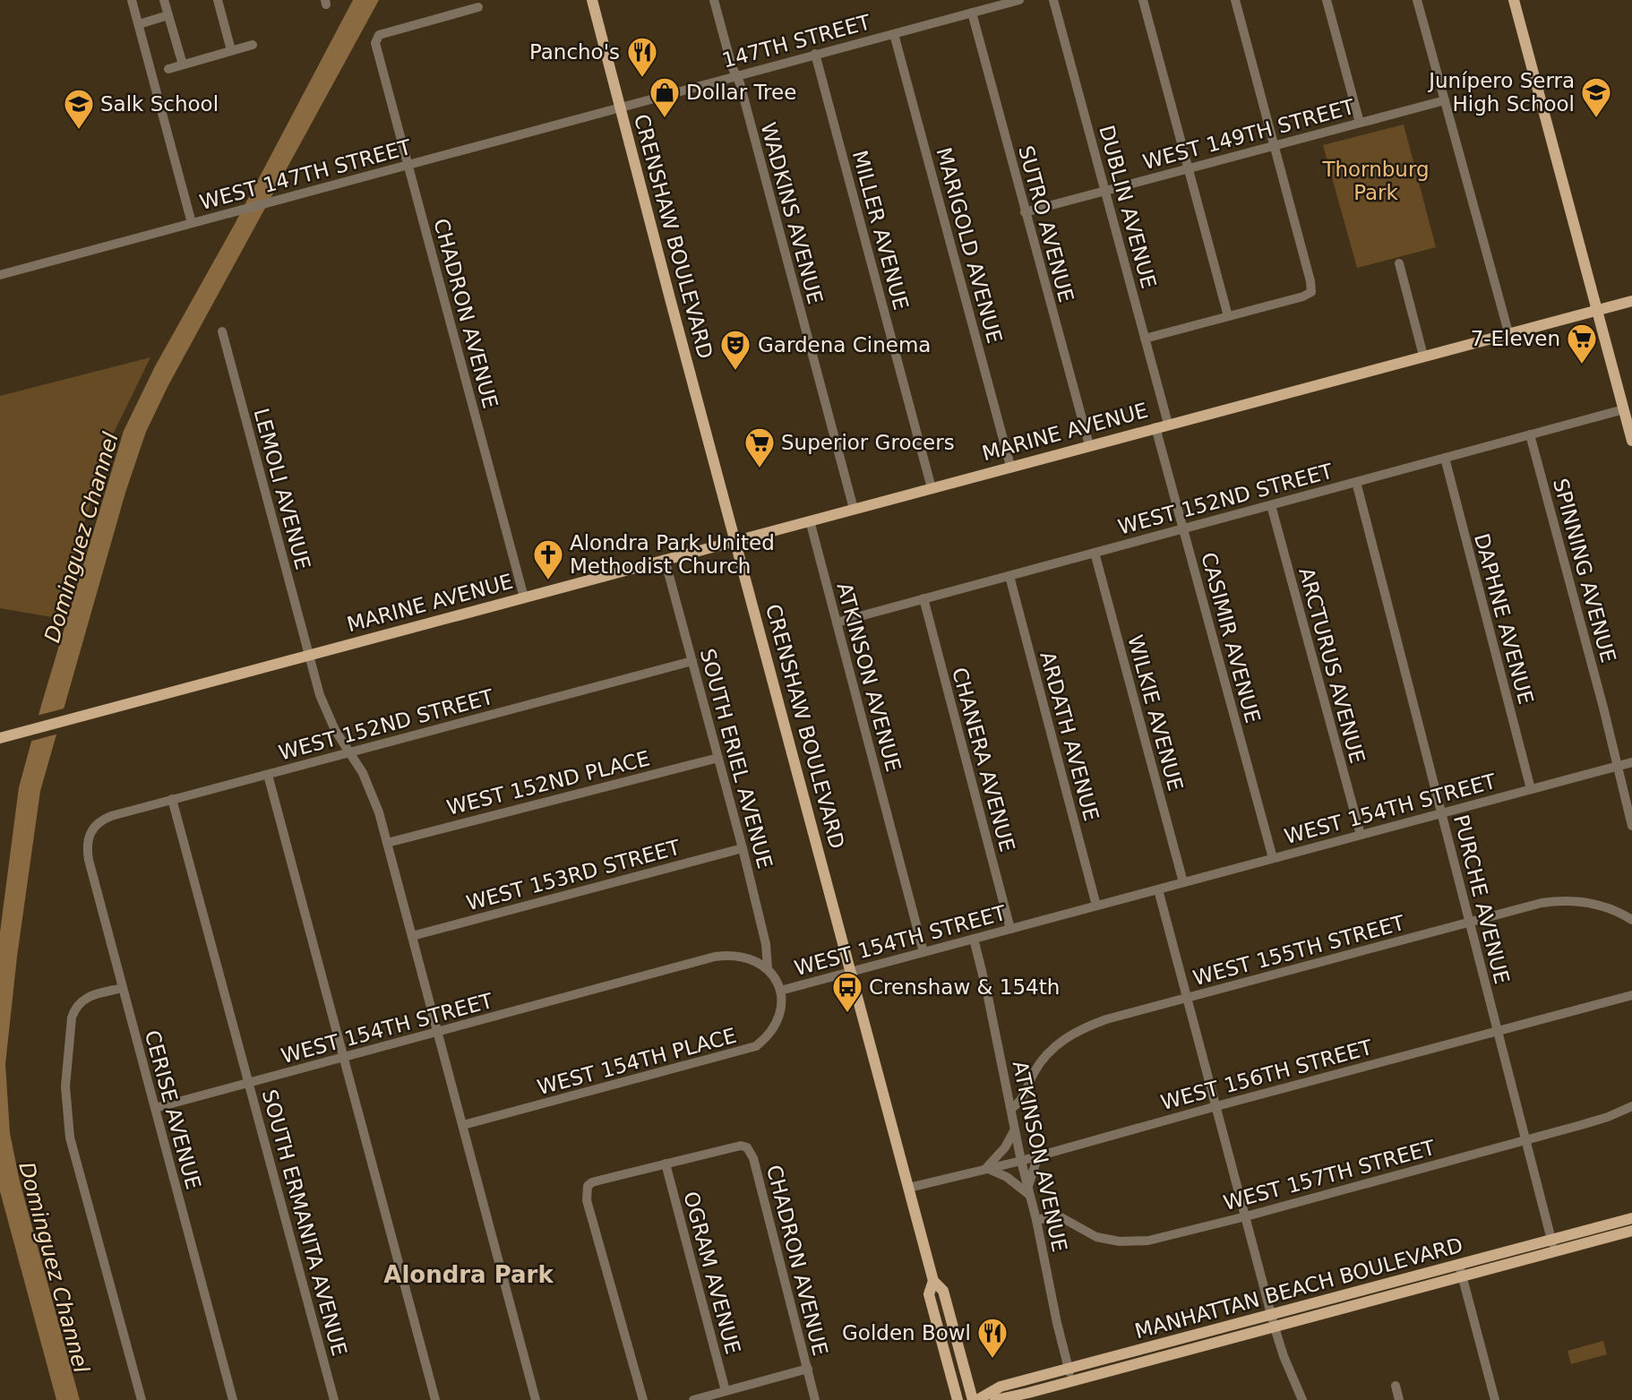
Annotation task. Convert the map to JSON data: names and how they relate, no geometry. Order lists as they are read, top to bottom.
{
  "streets": {
    "main road": ["CRENSHAW BOULEVARD", "MARINE AVENUE", "MANHATTAN BEACH BOULEVARD"],
    "street": [
      "147TH STREET",
      "WEST 149TH STREET",
      "WEST 147TH STREET",
      "DUBLIN AVENUE",
      "WADKINS AVENUE",
      "SUTRO AVENUE",
      "MILLER AVENUE",
      "MARIGOLD AVENUE",
      "CHADRON AVENUE",
      "LEMOLI AVENUE",
      "WEST 152ND STREET",
      "SPINNING AVENUE",
      "DAPHNE AVENUE",
      "CASIMIR AVENUE",
      "ARCTURUS AVENUE",
      "ATKINSON AVENUE",
      "WILKIE AVENUE",
      "ARDATH AVENUE",
      "SOUTH ERIEL AVENUE",
      "CHANERA AVENUE",
      "WEST 152ND PLACE",
      "WEST 154TH STREET",
      "WEST 153RD STREET",
      "PURCHE AVENUE",
      "WEST 155TH STREET",
      "WEST 154TH PLACE",
      "WEST 156TH STREET",
      "CERISE AVENUE",
      "WEST 157TH STREET",
      "SOUTH ERMANITA AVENUE",
      "OGRAM AVENUE"
    ]
  },
  "crossings": [
    ["147TH STREET", "WEST 147TH STREET"],
    ["147TH STREET", "WADKINS AVENUE"],
    ["147TH STREET", "SUTRO AVENUE"],
    ["147TH STREET", "MILLER AVENUE"],
    ["147TH STREET", "CRENSHAW BOULEVARD"],
    ["147TH STREET", "MARIGOLD AVENUE"],
    ["WEST 149TH STREET", "DUBLIN AVENUE"],
    ["WEST 149TH STREET", "SUTRO AVENUE"],
    ["WEST 147TH STREET", "CRENSHAW BOULEVARD"],
    ["WEST 147TH STREET", "CHADRON AVENUE"],
    ["DUBLIN AVENUE", "MARINE AVENUE"],
    ["WADKINS AVENUE", "MARINE AVENUE"],
    ["SUTRO AVENUE", "MARINE AVENUE"],
    ["MILLER AVENUE", "MARINE AVENUE"],
    ["CRENSHAW BOULEVARD", "MARINE AVENUE"],
    ["CRENSHAW BOULEVARD", "WEST 154TH STREET"],
    ["CRENSHAW BOULEVARD", "WEST 156TH STREET"],
    ["CRENSHAW BOULEVARD", "MANHATTAN BEACH BOULEVARD"],
    ["MARIGOLD AVENUE", "MARINE AVENUE"],
    ["CHADRON AVENUE", "MARINE AVENUE"],
    ["CHADRON AVENUE", "OGRAM AVENUE"],
    ["MARINE AVENUE", "LEMOLI AVENUE"],
    ["MARINE AVENUE", "CASIMIR AVENUE"],
    ["MARINE AVENUE", "ATKINSON AVENUE"],
    ["MARINE AVENUE", "SOUTH ERIEL AVENUE"],
    ["LEMOLI AVENUE", "WEST 152ND STREET"],
    ["LEMOLI AVENUE", "WEST 152ND PLACE"],
    ["LEMOLI AVENUE", "WEST 154TH STREET"],
    ["LEMOLI AVENUE", "WEST 153RD STREET"],
    ["LEMOLI AVENUE", "WEST 154TH PLACE"],
    ["WEST 152ND STREET", "SPINNING AVENUE"],
    ["WEST 152ND STREET", "DAPHNE AVENUE"],
    ["WEST 152ND STREET", "CASIMIR AVENUE"],
    ["WEST 152ND STREET", "ARCTURUS AVENUE"],
    ["WEST 152ND STREET", "ATKINSON AVENUE"],
    ["WEST 152ND STREET", "WILKIE AVENUE"],
    ["WEST 152ND STREET", "ARDATH AVENUE"],
    ["WEST 152ND STREET", "SOUTH ERIEL AVENUE"],
    ["WEST 152ND STREET", "CHANERA AVENUE"],
    ["WEST 152ND STREET", "PURCHE AVENUE"],
    ["WEST 152ND STREET", "CERISE AVENUE"],
    ["WEST 152ND STREET", "SOUTH ERMANITA AVENUE"],
    ["SPINNING AVENUE", "WEST 154TH STREET"],
    ["DAPHNE AVENUE", "WEST 154TH STREET"],
    ["CASIMIR AVENUE", "WEST 154TH STREET"],
    ["ARCTURUS AVENUE", "WEST 154TH STREET"],
    ["ATKINSON AVENUE", "WEST 154TH STREET"],
    ["ATKINSON AVENUE", "WEST 155TH STREET"],
    ["ATKINSON AVENUE", "WEST 156TH STREET"],
    ["ATKINSON AVENUE", "WEST 157TH STREET"],
    ["ATKINSON AVENUE", "MANHATTAN BEACH BOULEVARD"],
    ["WILKIE AVENUE", "WEST 154TH STREET"],
    ["ARDATH AVENUE", "WEST 154TH STREET"],
    ["SOUTH ERIEL AVENUE", "WEST 152ND PLACE"],
    ["SOUTH ERIEL AVENUE", "WEST 154TH STREET"],
    ["SOUTH ERIEL AVENUE", "WEST 153RD STREET"],
    ["CHANERA AVENUE", "WEST 154TH STREET"],
    ["WEST 154TH STREET", "PURCHE AVENUE"],
    ["WEST 154TH STREET", "WEST 154TH PLACE"],
    ["WEST 154TH STREET", "CERISE AVENUE"],
    ["WEST 154TH STREET", "SOUTH ERMANITA AVENUE"],
    ["PURCHE AVENUE", "WEST 155TH STREET"],
    ["PURCHE AVENUE", "WEST 156TH STREET"],
    ["PURCHE AVENUE", "WEST 157TH STREET"],
    ["PURCHE AVENUE", "MANHATTAN BEACH BOULEVARD"]
  ],
  "districts": ["Alondra Park"],
  "water": ["Dominguez Channel"],
  "parks": ["Thornburg Park"],
  "places": {
    "restaurant": ["Pancho's", "Golden Bowl"],
    "shop": ["Dollar Tree"],
    "school or university": ["Junípero Serra High School", "Salk School"],
    "supermarket": ["7-Eleven", "Superior Grocers"],
    "theatre": ["Gardena Cinema"],
    "church": ["Alondra Park United Methodist Church"],
    "bus stop": ["Crenshaw & 154th"]
  }
}
